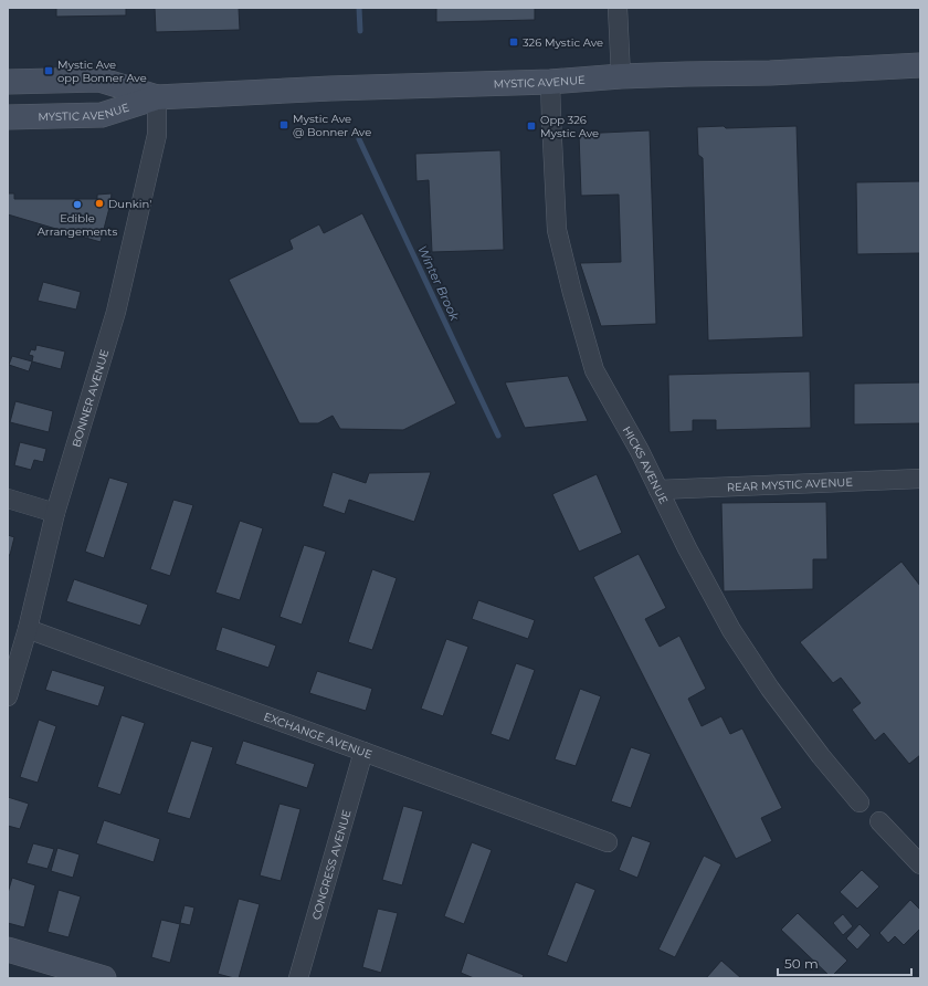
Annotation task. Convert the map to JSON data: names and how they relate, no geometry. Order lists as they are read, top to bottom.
{
  "streets": {
    "main road": ["MYSTIC AVENUE"],
    "street": [
      "BONNER AVENUE",
      "HICKS AVENUE",
      "REAR MYSTIC AVENUE",
      "EXCHANGE AVENUE",
      "CONGRESS AVENUE"
    ]
  },
  "crossings": [
    ["MYSTIC AVENUE", "BONNER AVENUE"],
    ["MYSTIC AVENUE", "HICKS AVENUE"],
    ["BONNER AVENUE", "EXCHANGE AVENUE"],
    ["HICKS AVENUE", "REAR MYSTIC AVENUE"],
    ["EXCHANGE AVENUE", "CONGRESS AVENUE"]
  ],
  "water": ["Winter Brook"],
  "places": {
    "transit": [
      "326 Mystic Ave",
      "Mystic Ave opp Bonner Ave",
      "Mystic Ave @ Bonner Ave",
      "Opp 326 Mystic Ave"
    ],
    "other": ["Dunkin'", "Edible Arrangements"]
  },
  "scale_bar": "50 m"
}
